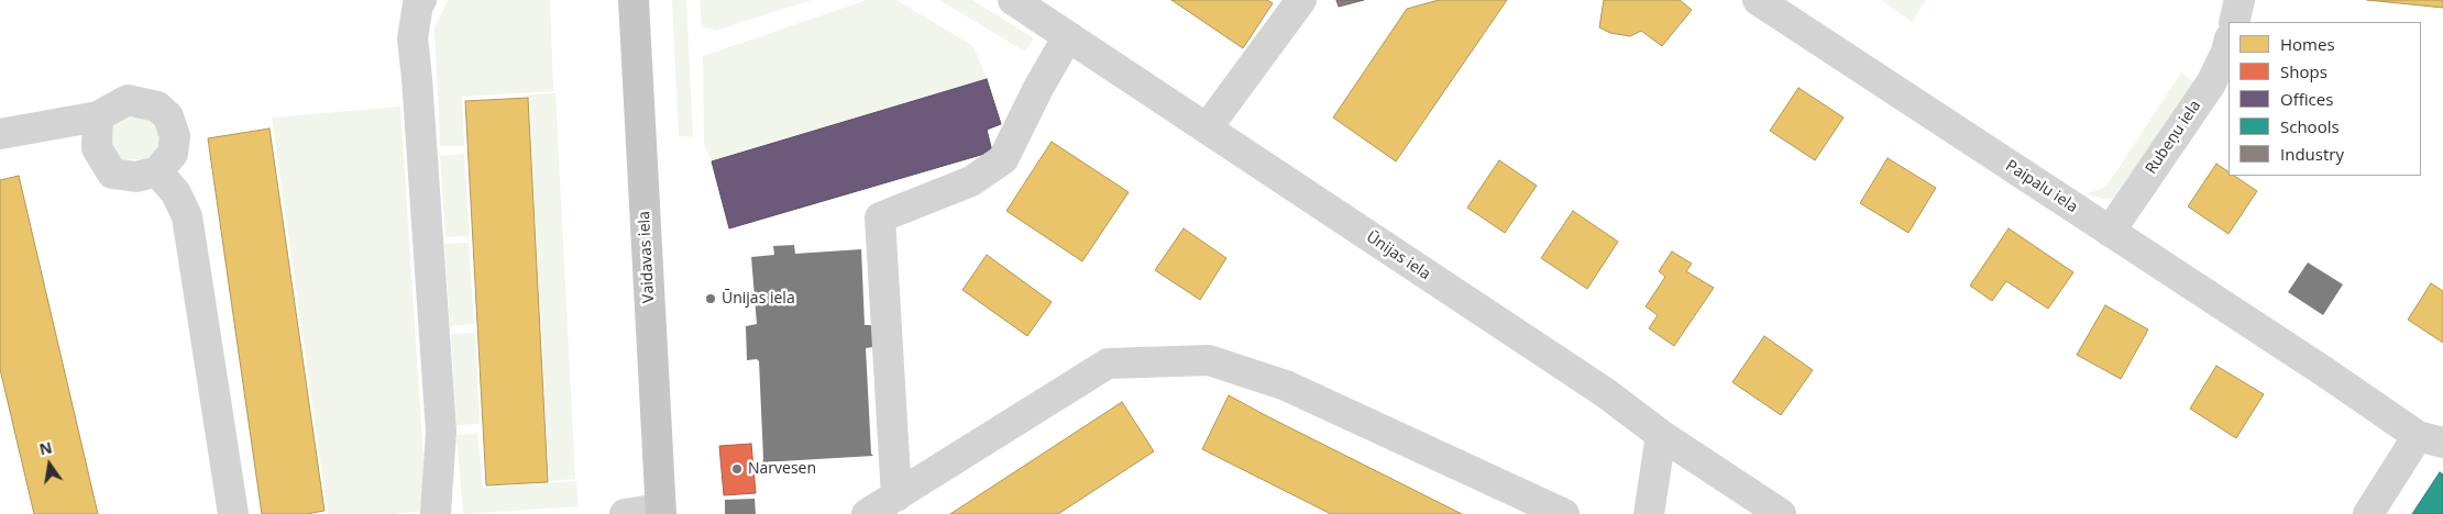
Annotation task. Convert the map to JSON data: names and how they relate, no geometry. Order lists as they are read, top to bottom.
{
  "streets": {
    "main road": ["Vaidavas iela"],
    "street": ["Rubeņu iela", "Paipalu iela", "Ūnijas iela"]
  },
  "crossings": [
    ["Rubeņu iela", "Paipalu iela"]
  ],
  "places": ["Ūnijas iela", "Narvesen"],
  "legend": [
    "Homes",
    "Shops",
    "Offices",
    "Schools",
    "Industry"
  ],
  "north": "top"
}
